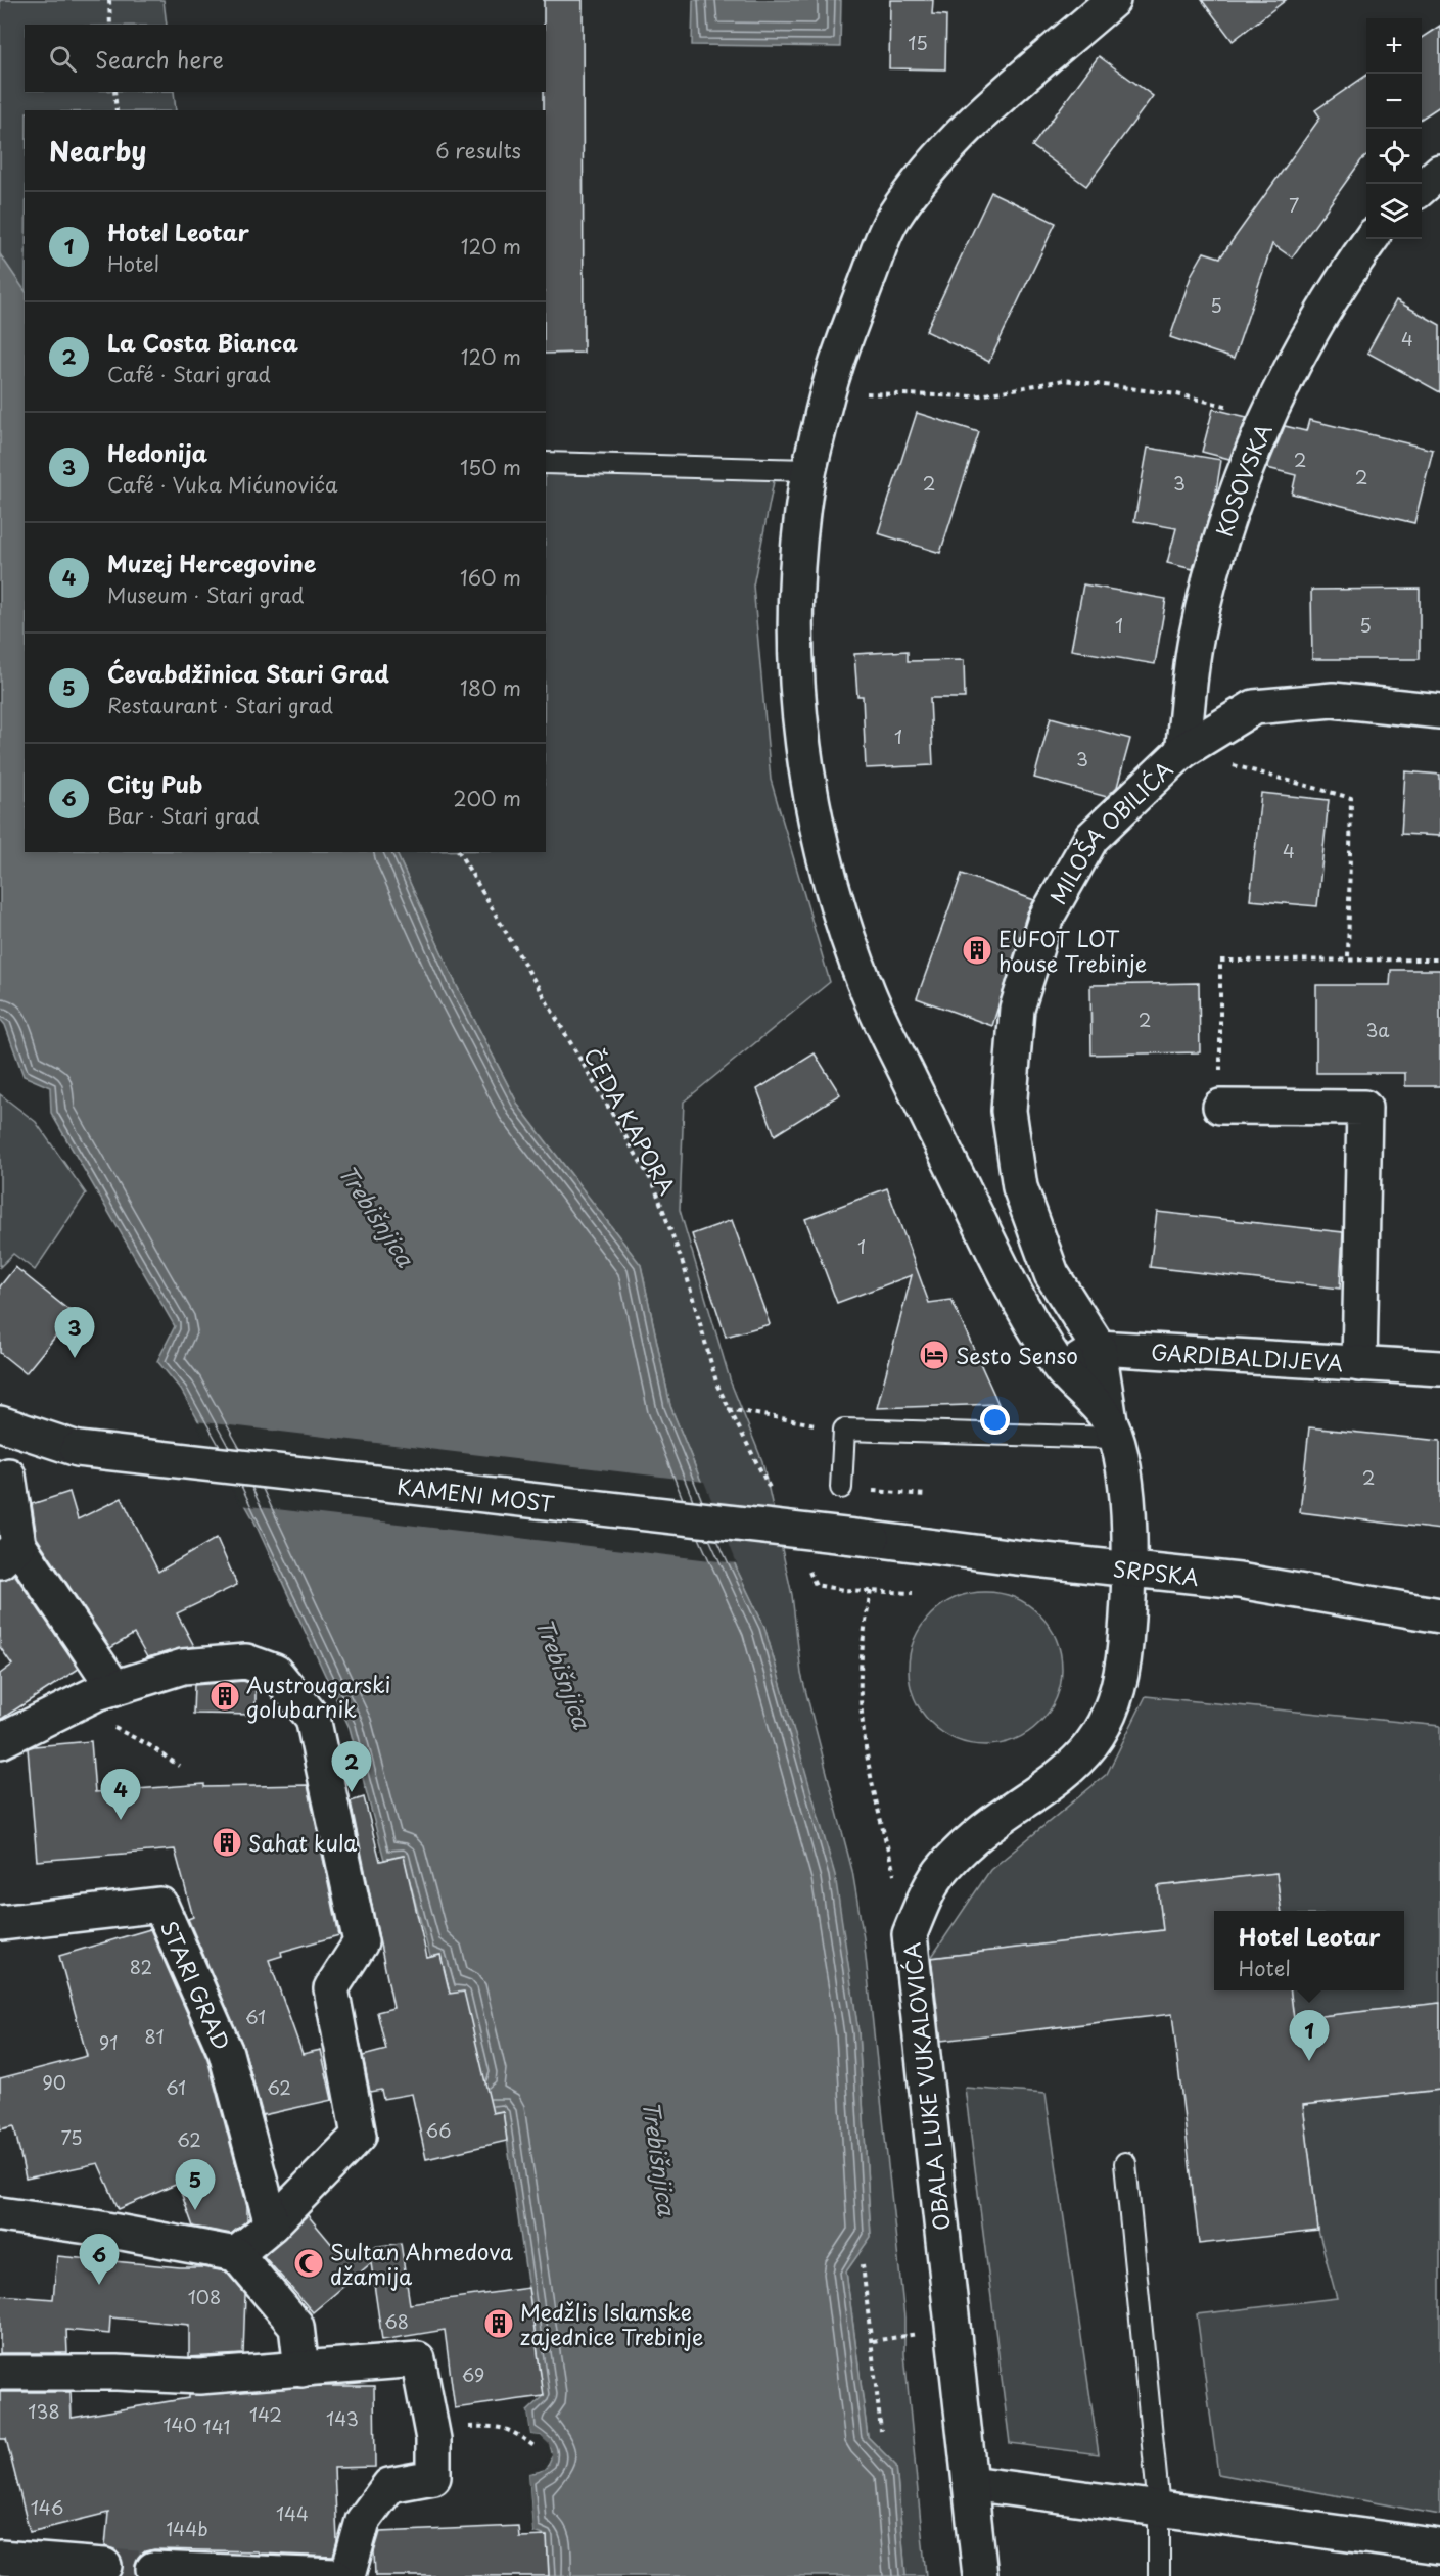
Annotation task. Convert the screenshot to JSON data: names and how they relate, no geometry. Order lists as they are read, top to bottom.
{
  "streets": {
    "street": [
      "KOSOVSKA",
      "MILOŠA OBILIĆA",
      "GARDIBALDIJEVA",
      "KAMENI MOST",
      "SRPSKA",
      "STARI GRAD",
      "OBALA LUKE VUKALOVIĆA"
    ],
    "path": ["ČEDA KAPORA"]
  },
  "crossings": [
    ["KOSOVSKA", "MILOŠA OBILIĆA"],
    ["MILOŠA OBILIĆA", "GARDIBALDIJEVA"],
    ["MILOŠA OBILIĆA", "OBALA LUKE VUKALOVIĆA"],
    ["KAMENI MOST", "SRPSKA"],
    ["SRPSKA", "OBALA LUKE VUKALOVIĆA"]
  ],
  "water": ["Trebišnjica"],
  "places": {
    "building": [
      "EUFOT LOT house Trebinje",
      "Austrougarski golubarnik",
      "Sahat kula",
      "Medžlis Islamske zajednice Trebinje"
    ],
    "hotel": ["Sesto Senso"],
    "mosque": ["Sultan Ahmedova džamija"]
  },
  "house_numbers": [
    "15",
    "7",
    "5",
    "4",
    "2",
    "2",
    "2",
    "3",
    "1",
    "5",
    "1",
    "3",
    "4",
    "2",
    "3a",
    "1",
    "2",
    "82",
    "61",
    "81",
    "91",
    "90",
    "61",
    "62",
    "66",
    "75",
    "62",
    "108",
    "68",
    "69",
    "138",
    "142",
    "143",
    "140",
    "141",
    "146",
    "144",
    "144b"
  ],
  "page": {
    "map_buttons": ["+", "−"],
    "search": "Search here",
    "heading": ["Nearby", "6 results"],
    "list": [
      {
        "mark": "1",
        "name": "Hotel Leotar",
        "note": "Hotel",
        "value": "120 m"
      },
      {
        "mark": "2",
        "name": "La Costa Bianca",
        "note": "Café · Stari grad",
        "value": "120 m"
      },
      {
        "mark": "3",
        "name": "Hedonija",
        "note": "Café · Vuka Mićunovića",
        "value": "150 m"
      },
      {
        "mark": "4",
        "name": "Muzej Hercegovine",
        "note": "Museum · Stari grad",
        "value": "160 m"
      },
      {
        "mark": "5",
        "name": "Ćevabdžinica Stari Grad",
        "note": "Restaurant · Stari grad",
        "value": "180 m"
      },
      {
        "mark": "6",
        "name": "City Pub",
        "note": "Bar · Stari grad",
        "value": "200 m"
      }
    ],
    "pins": [
      "3",
      "2",
      "4",
      "1",
      "5",
      "6"
    ],
    "popup": ["Hotel Leotar", "Hotel"]
  }
}
